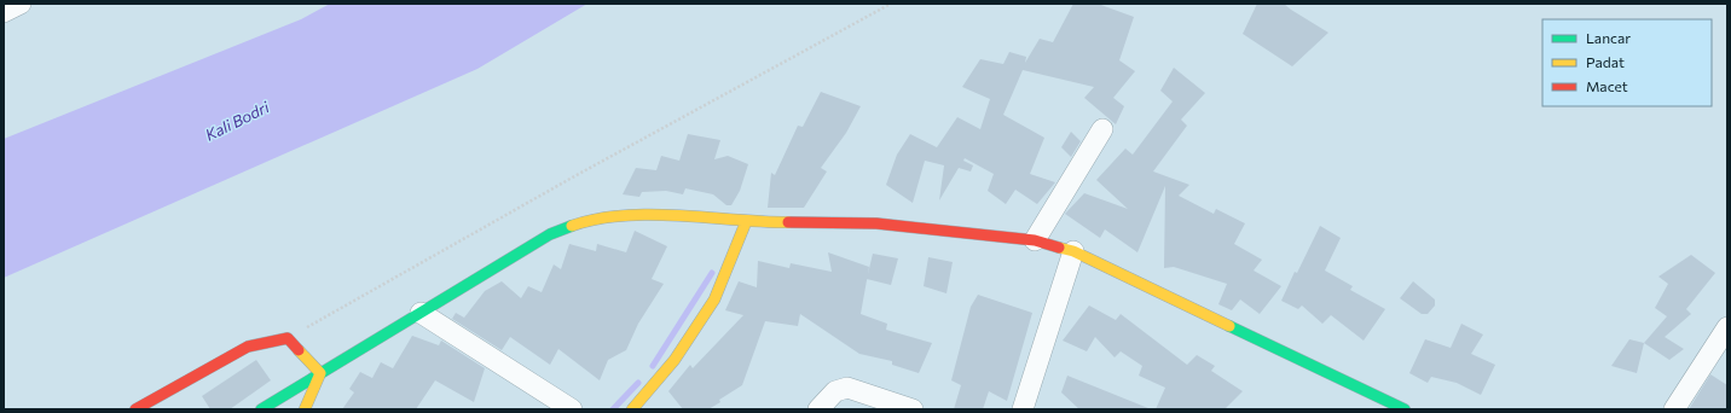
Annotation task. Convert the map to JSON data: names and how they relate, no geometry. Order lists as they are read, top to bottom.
{
  "water": ["Kali Bodri"],
  "legend": ["Lancar", "Padat", "Macet"]
}
